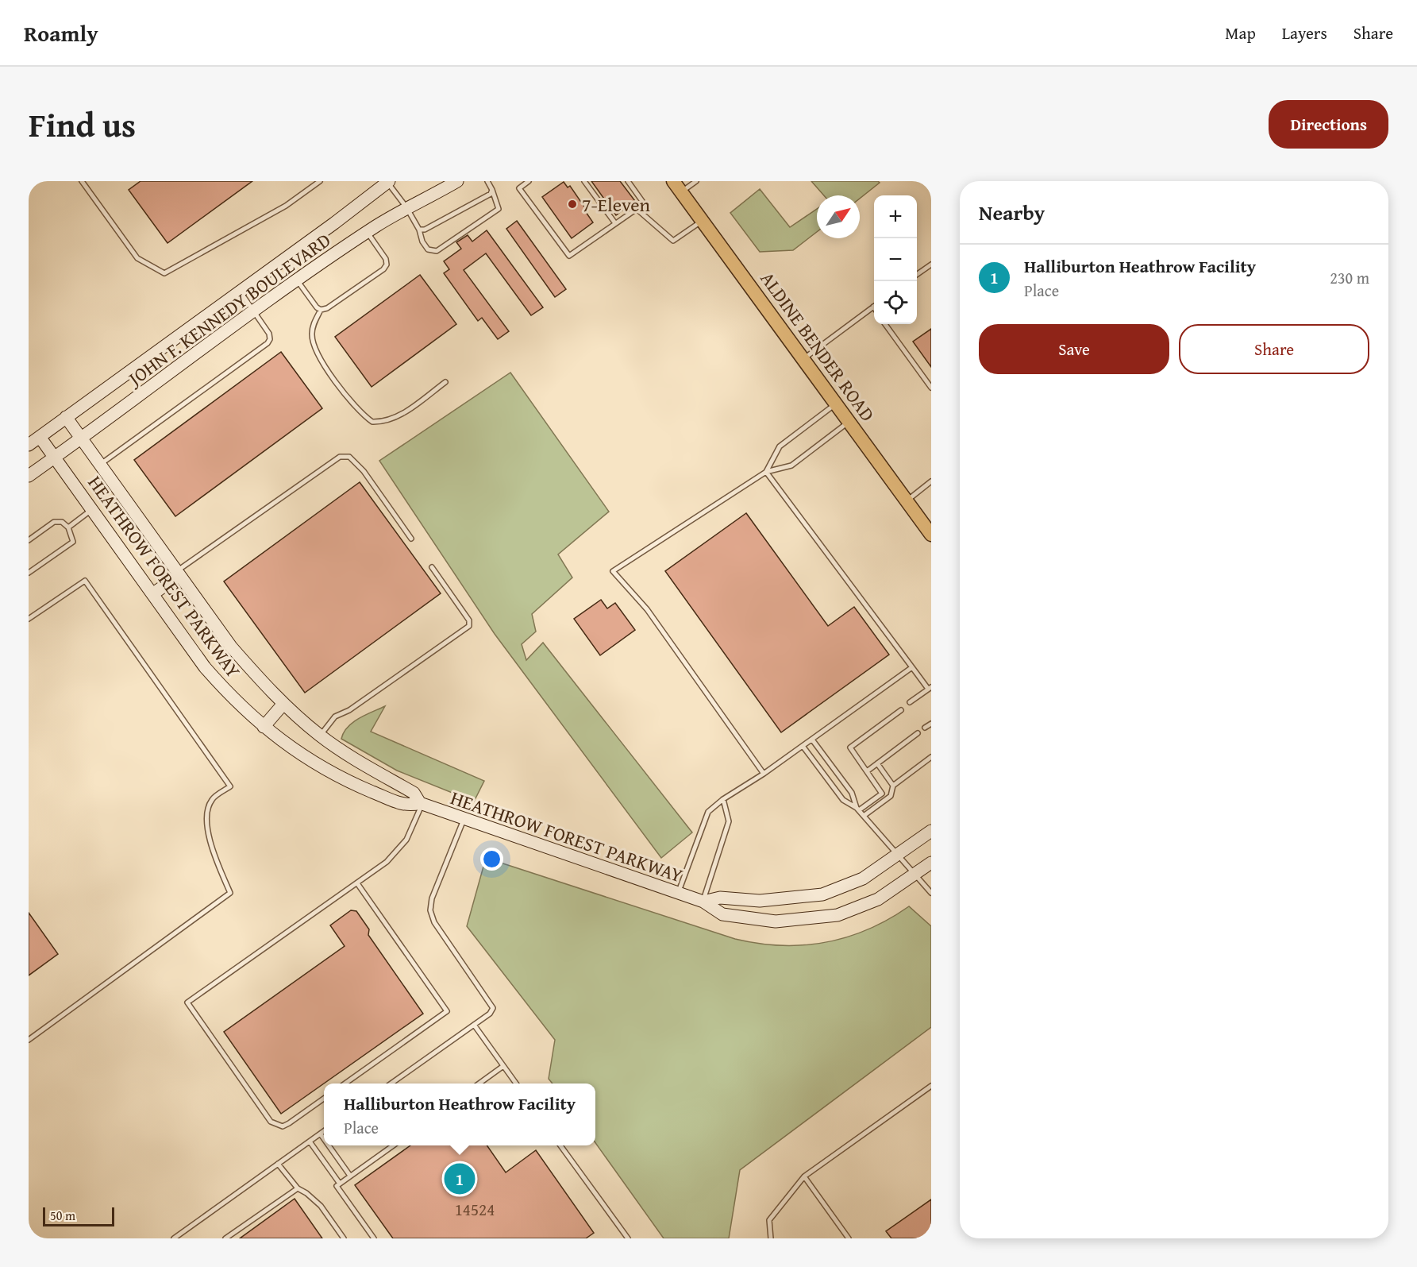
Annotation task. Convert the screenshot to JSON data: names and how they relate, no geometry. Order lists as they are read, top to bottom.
{
  "streets": {
    "main road": ["ALDINE BENDER ROAD"],
    "street": ["JOHN F. KENNEDY BOULEVARD", "HEATHROW FOREST PARKWAY"]
  },
  "crossings": [
    ["JOHN F. KENNEDY BOULEVARD", "HEATHROW FOREST PARKWAY"]
  ],
  "places": ["7-Eleven"],
  "house_numbers": ["14524"],
  "scale_bar": "50 m",
  "north": "top right",
  "page": {
    "header": "Roamly",
    "nav": ["Map", "Layers", "Share"],
    "title": "Find us",
    "buttons": [
      "Directions",
      ["Save", "Share"]
    ],
    "heading": "Nearby",
    "map_buttons": ["+", "−"],
    "list": [
      {
        "mark": "1",
        "name": "Halliburton Heathrow Facility",
        "note": "Place",
        "value": "230 m"
      }
    ],
    "popup": ["Halliburton Heathrow Facility", "Place"],
    "pins": "1",
    "scale": "50 m"
  }
}
